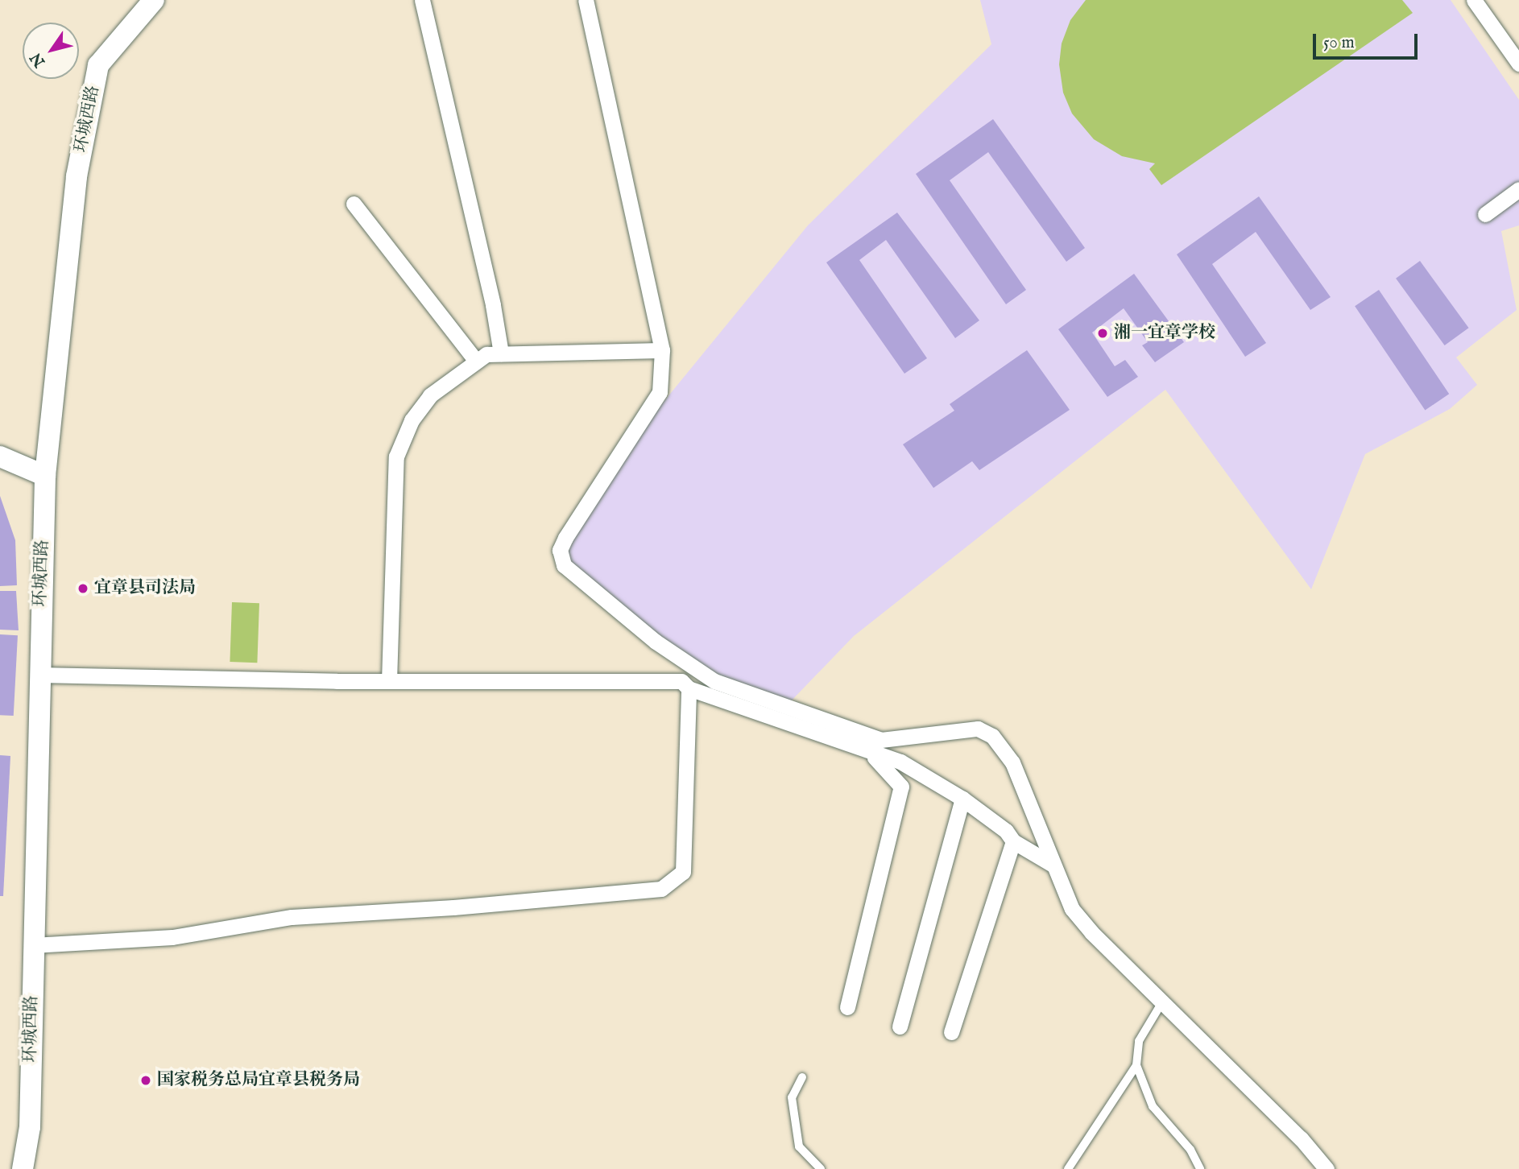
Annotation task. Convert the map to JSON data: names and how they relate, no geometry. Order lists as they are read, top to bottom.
{
  "streets": {
    "main road": ["环城西路"]
  },
  "places": ["湘一宜章学校", "宜章县司法局", "国家税务总局宜章县税务局"],
  "scale_bar": "50 m",
  "north": "bottom left"
}
